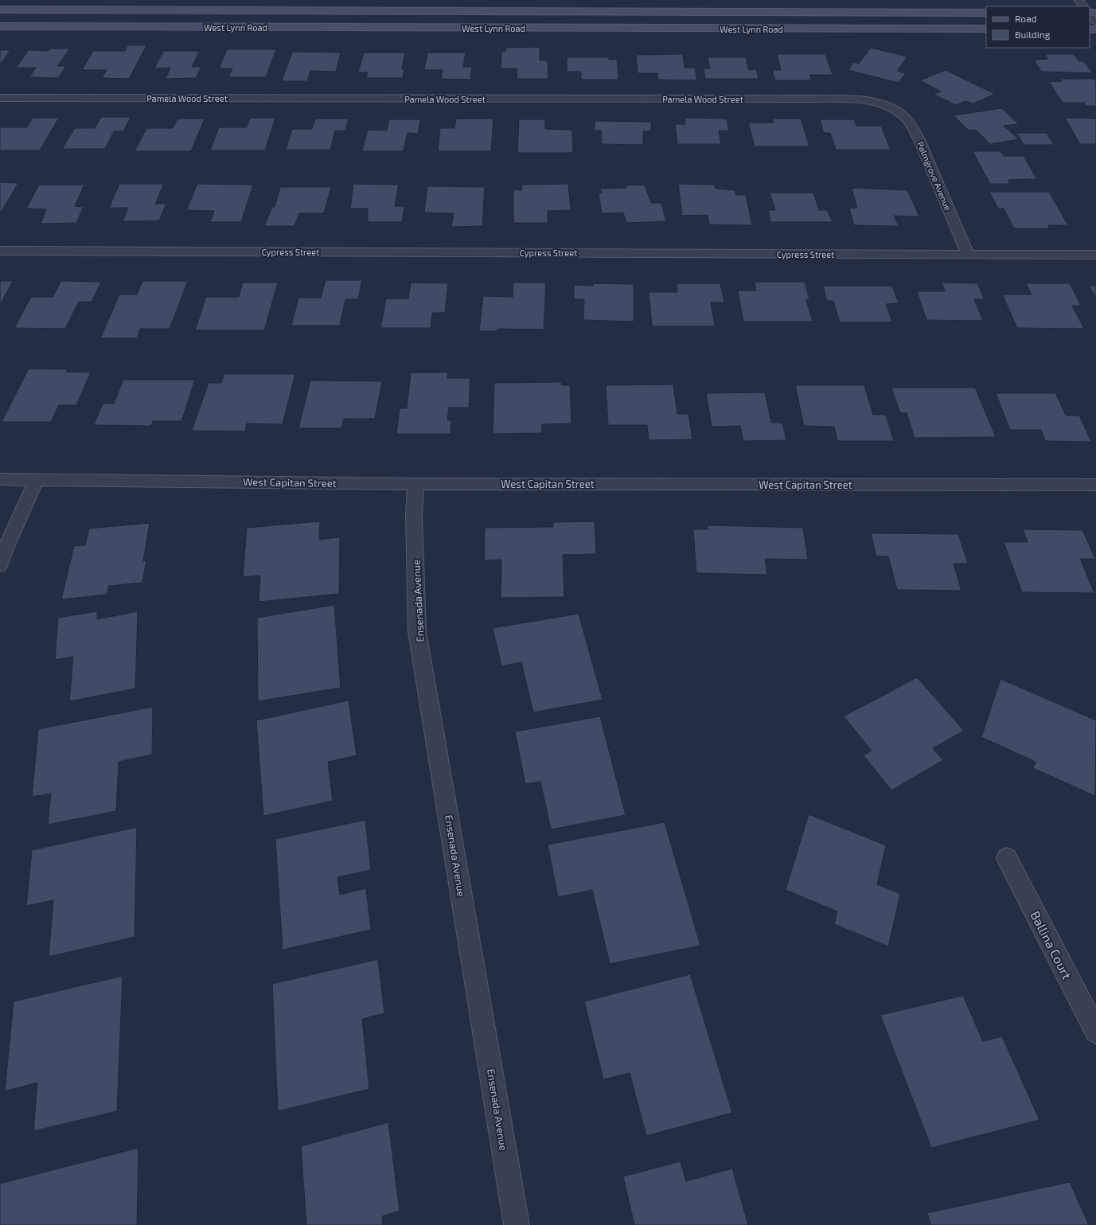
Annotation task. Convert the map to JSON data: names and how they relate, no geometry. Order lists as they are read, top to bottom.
{
  "streets": {
    "main road": ["West Lynn Road"],
    "street": [
      "Pamela Wood Street",
      "Palmgrove Avenue",
      "Cypress Street",
      "West Capitan Street",
      "Ensenada Avenue",
      "Ballina Court"
    ]
  },
  "crossings": [
    ["Pamela Wood Street", "Palmgrove Avenue"],
    ["Palmgrove Avenue", "Cypress Street"],
    ["West Capitan Street", "Ensenada Avenue"]
  ],
  "legend": ["Road", "Building"]
}
